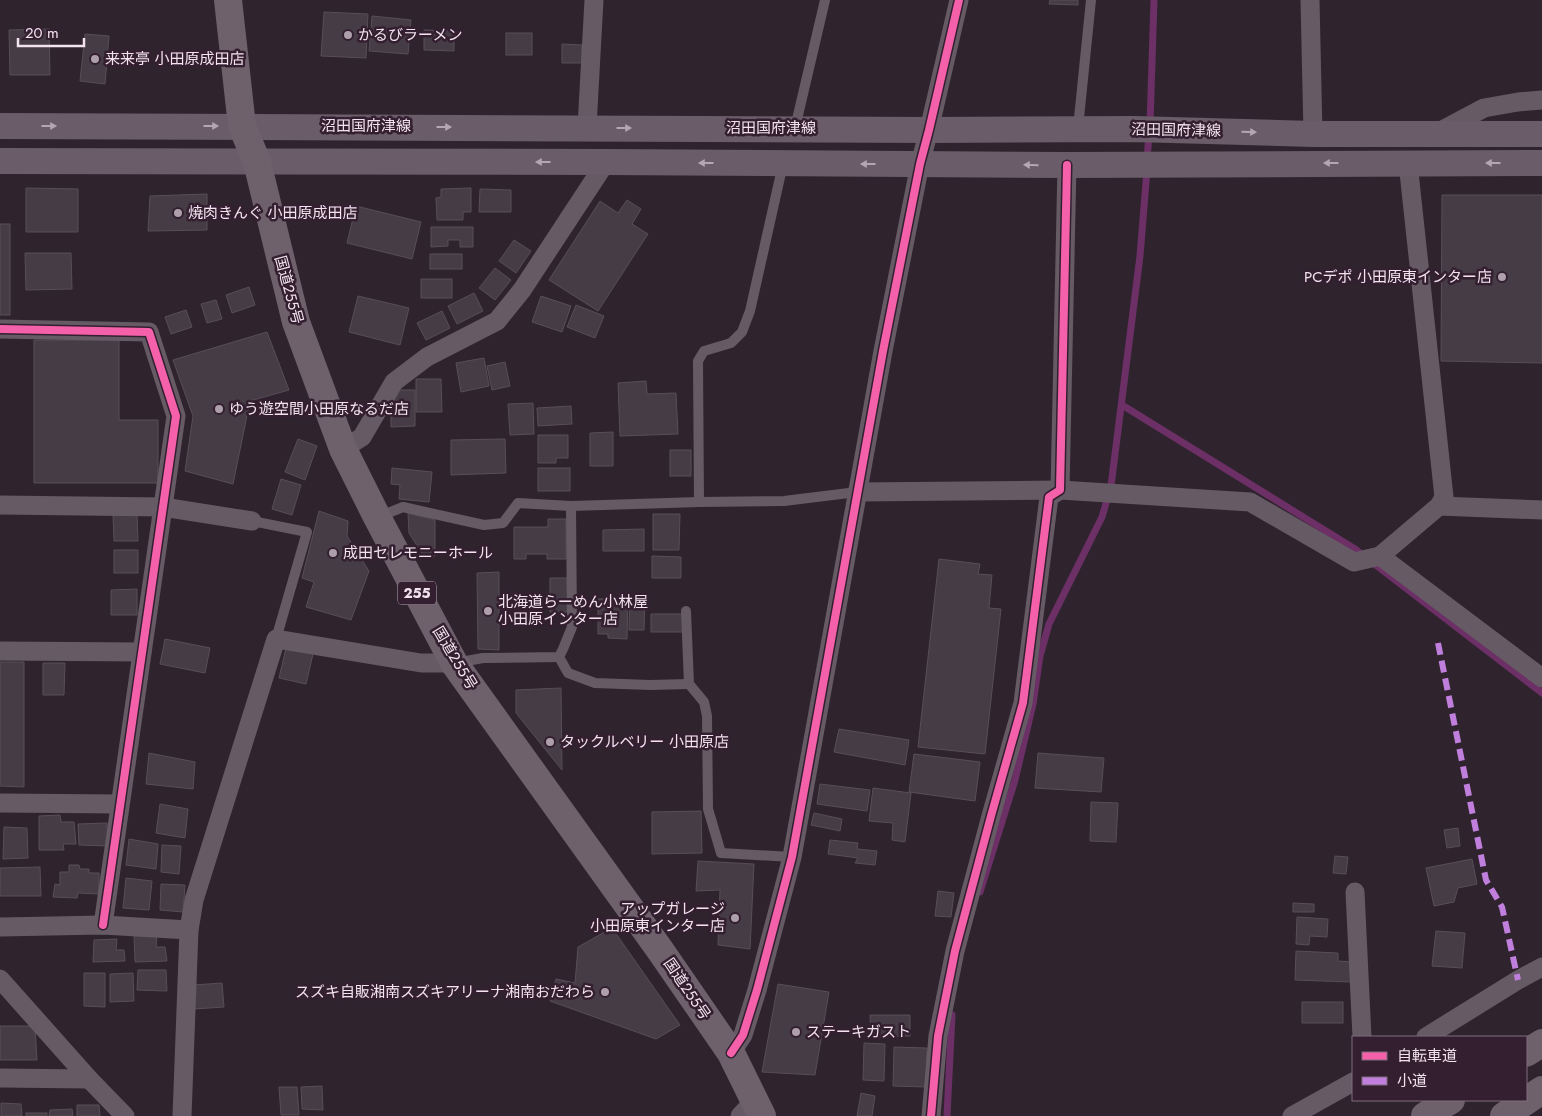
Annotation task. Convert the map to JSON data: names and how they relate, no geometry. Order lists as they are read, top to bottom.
{
  "streets": {
    "highway": ["国道255号", "255"],
    "main road": ["沼田国府津線"]
  },
  "crossings": [
    ["沼田国府津線", "国道255号"]
  ],
  "places": [
    "かるびラーメン",
    "来来亭 小田原成田店",
    "焼肉きんぐ 小田原成田店",
    "PCデポ 小田原東インター店",
    "ゆう遊空間小田原なるだ店",
    "成田セレモニーホール",
    "北海道らーめん小林屋 小田原インター店",
    "タックルベリー 小田原店",
    "アップガレージ 小田原東インター店",
    "スズキ自販湘南スズキアリーナ湘南おだわら",
    "ステーキガスト"
  ],
  "legend": ["自転車道", "小道"],
  "scale_bar": "20 m"
}
